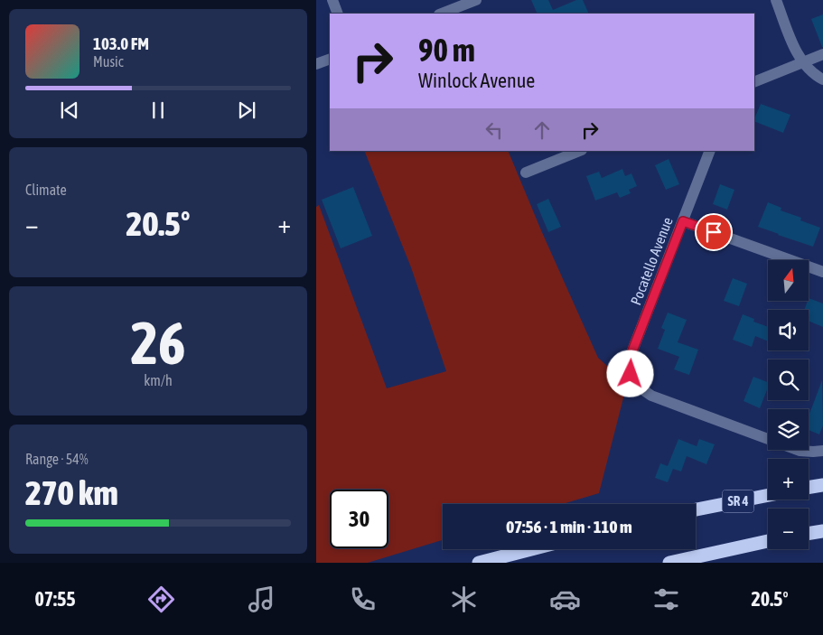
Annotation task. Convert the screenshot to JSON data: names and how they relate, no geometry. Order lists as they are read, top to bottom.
{
  "streets": {
    "highway": ["SR 4"],
    "street": ["Pocatello Avenue"]
  },
  "north": "top",
  "page": {
    "turn": ["90 m", "Winlock Avenue"],
    "song": ["103.0 FM", "Music"],
    "tile": [
      "Climate",
      ["26", "km/h"],
      ["Range · 54%", "270 km"]
    ],
    "heat": ["−", "20.5°", "+"],
    "map_buttons": ["+", "−"],
    "limit": "30",
    "trip": "07:56 · 1 min · 110 m",
    "tabs": ["07:55", "20.5°"]
  }
}
